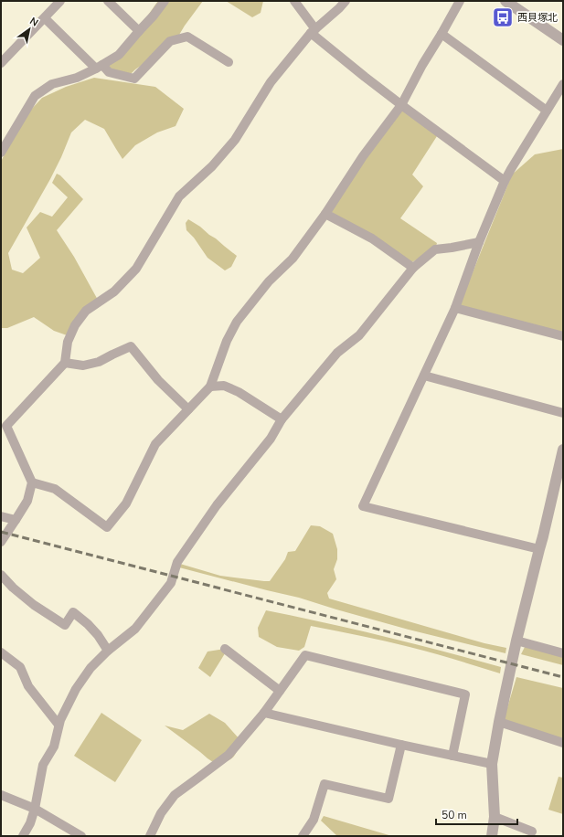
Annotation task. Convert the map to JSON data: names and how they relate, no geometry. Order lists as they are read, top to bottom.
{
  "places": {
    "bus stop": ["西貝塚北"]
  },
  "scale_bar": "50 m",
  "north": "top right"
}
